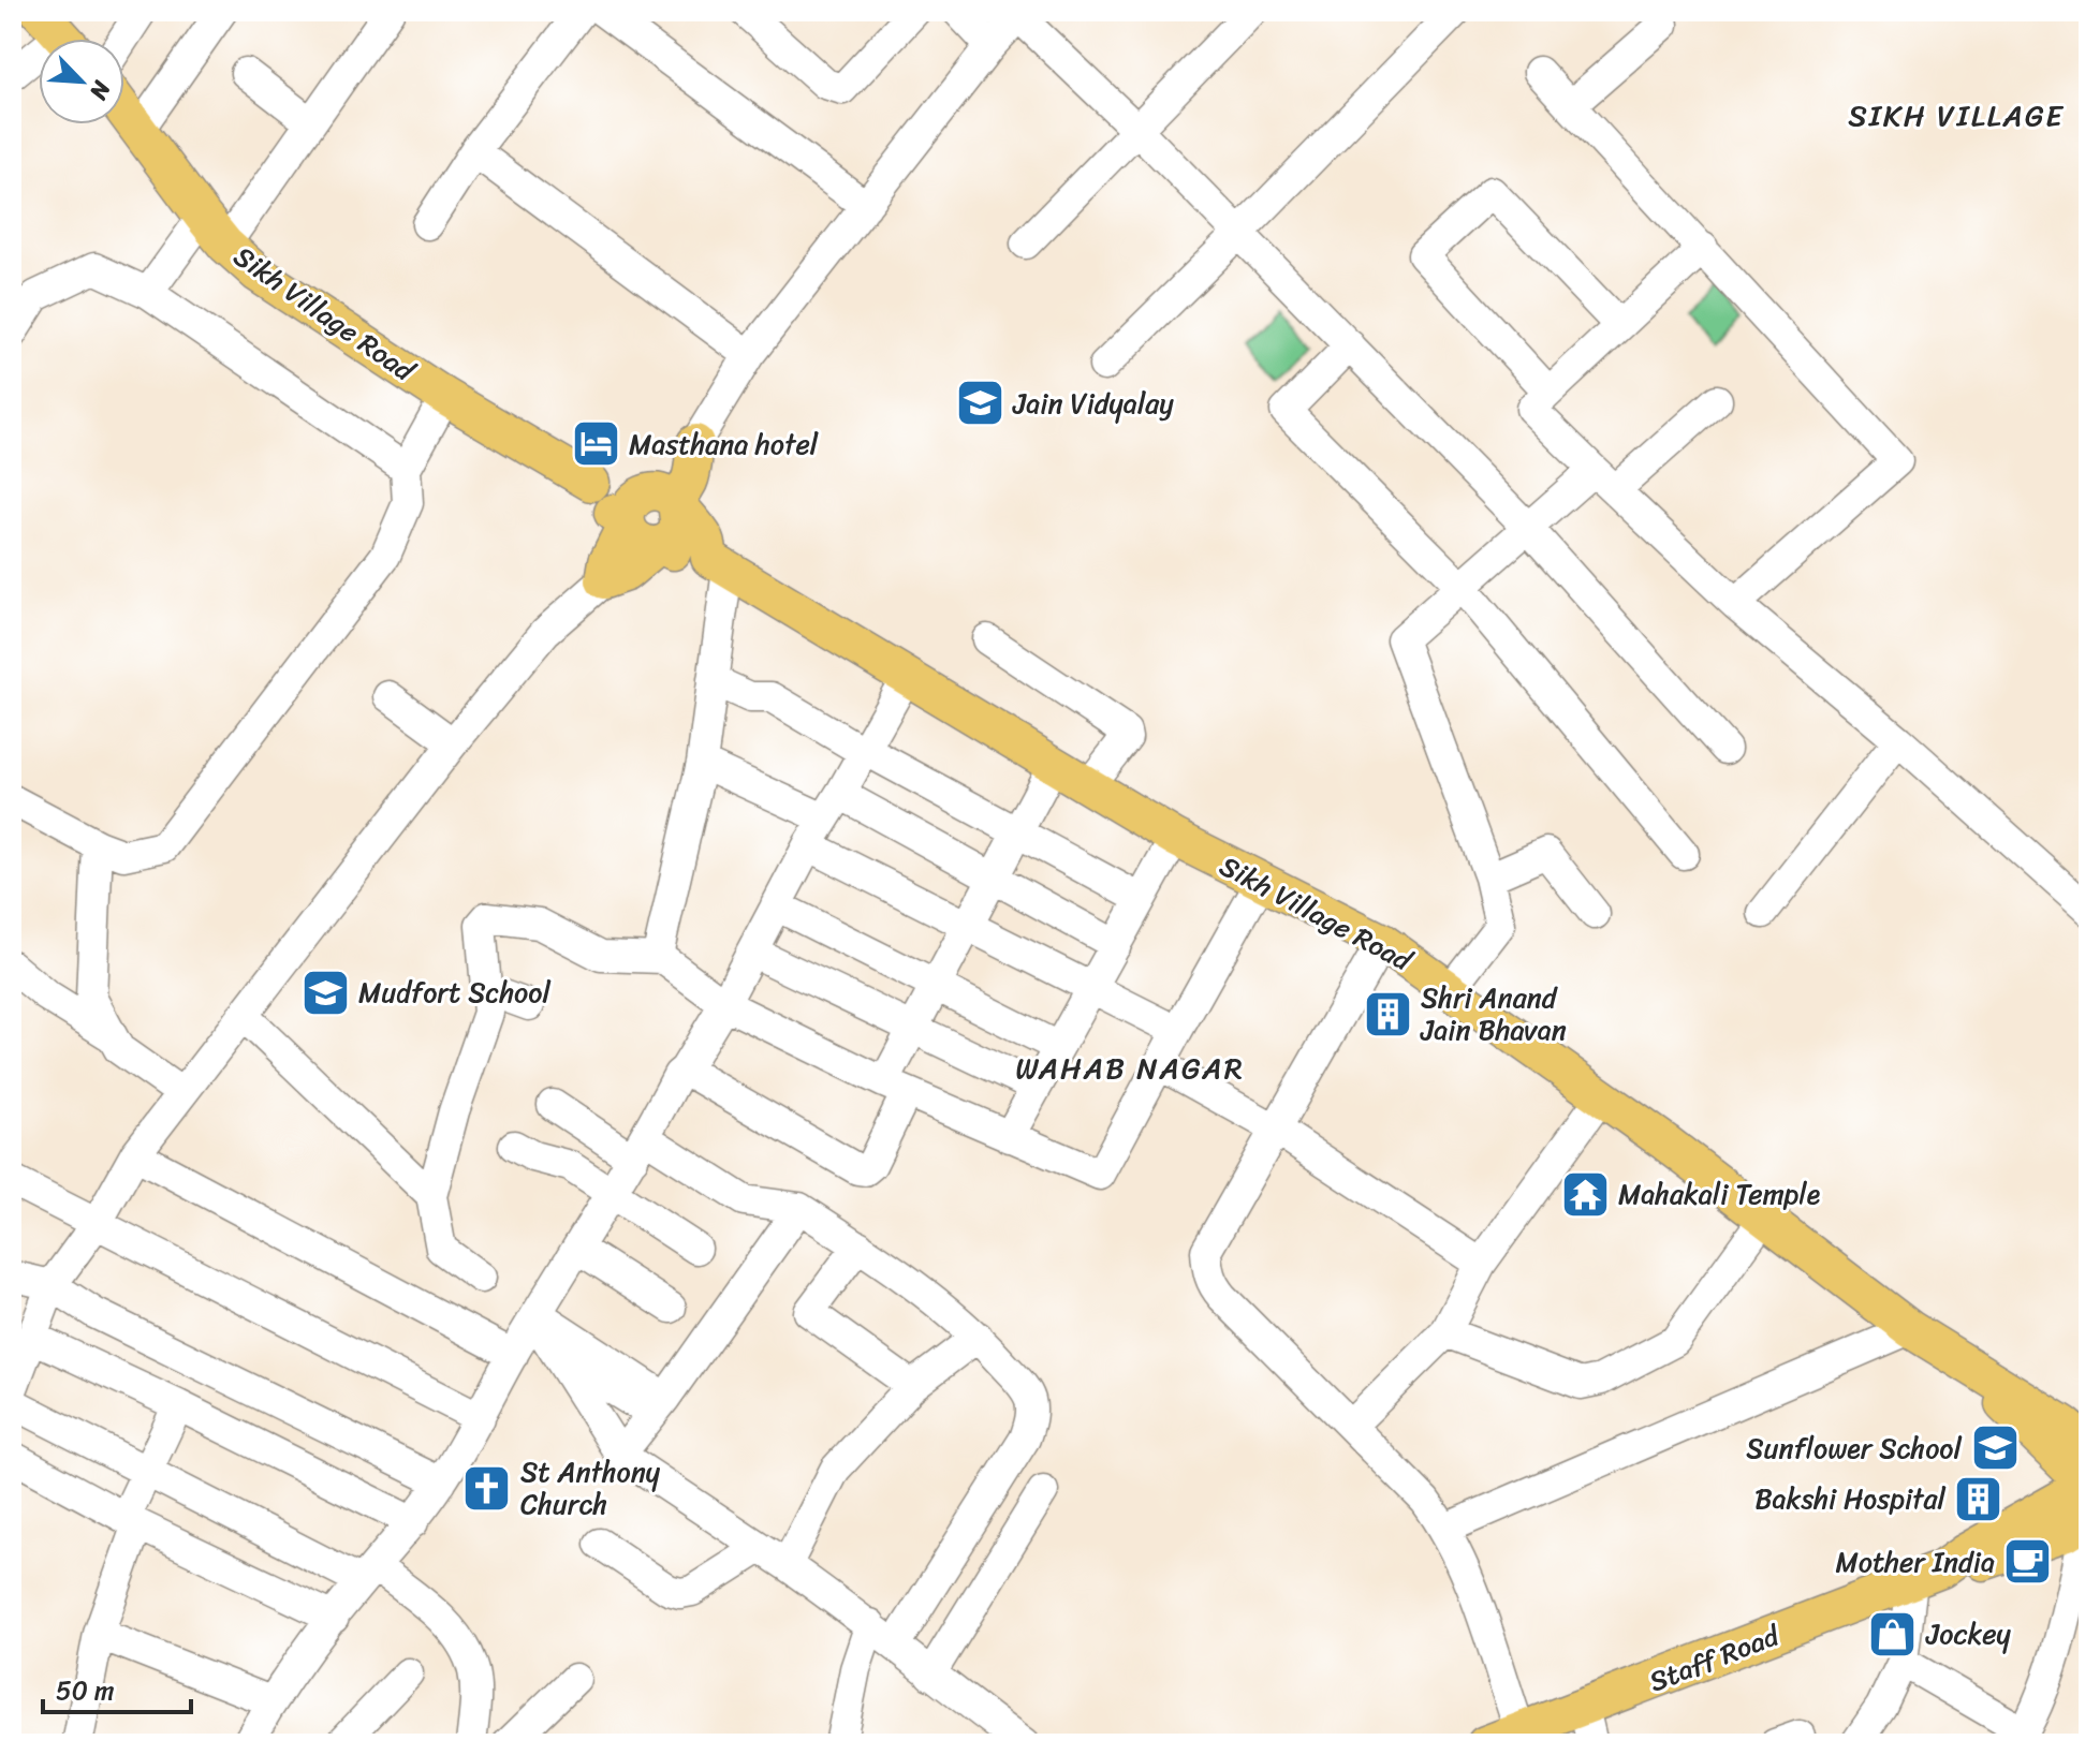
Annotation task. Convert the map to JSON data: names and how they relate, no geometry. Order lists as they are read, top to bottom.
{
  "streets": {
    "main road": ["Sikh Village Road", "Staff Road"]
  },
  "crossings": [
    ["Sikh Village Road", "Staff Road"]
  ],
  "districts": ["SIKH VILLAGE", "WAHAB NAGAR"],
  "places": {
    "school or university": ["Jain Vidyalay", "Mudfort School", "Sunflower School"],
    "hotel": ["Masthana hotel"],
    "building": ["Shri Anand Jain Bhavan", "Bakshi Hospital"],
    "temple": ["Mahakali Temple"],
    "church": ["St Anthony Church"],
    "cafe": ["Mother India"],
    "shop": ["Jockey"]
  },
  "scale_bar": "50 m",
  "north": "bottom right"
}
